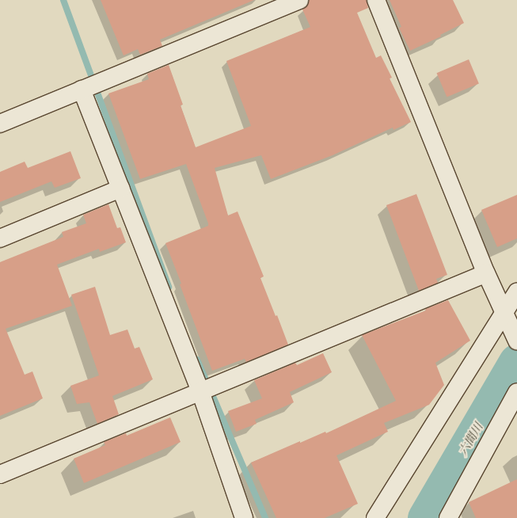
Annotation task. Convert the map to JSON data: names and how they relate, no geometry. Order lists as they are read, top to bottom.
{
  "water": ["六間川"]
}
